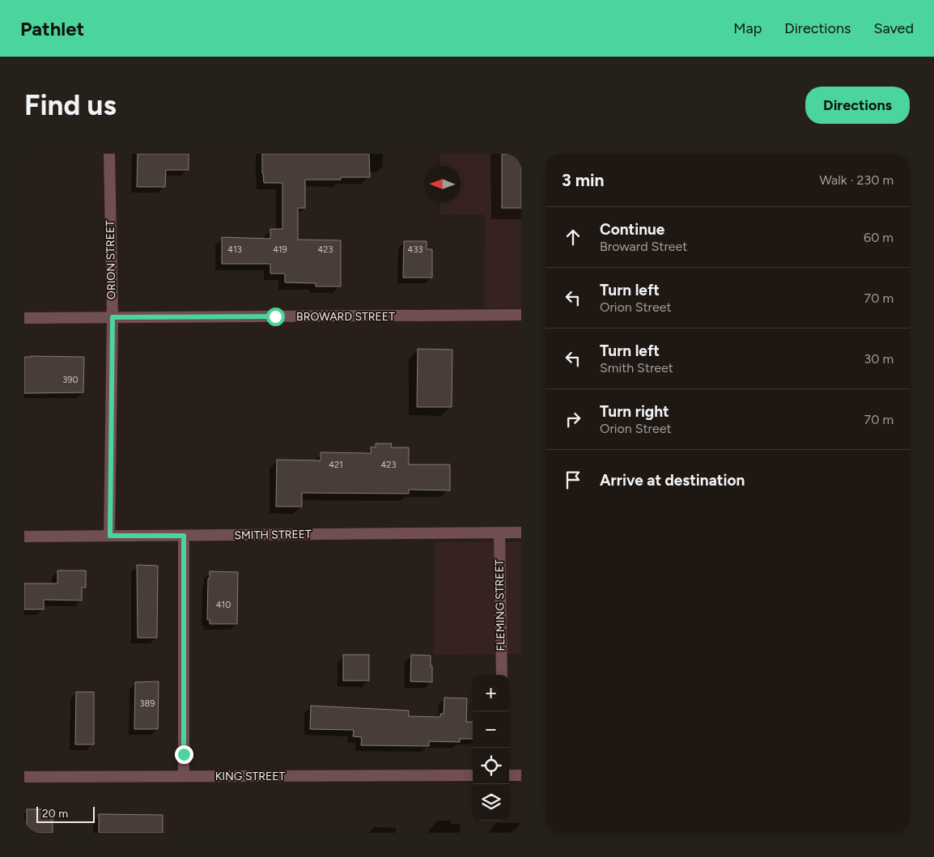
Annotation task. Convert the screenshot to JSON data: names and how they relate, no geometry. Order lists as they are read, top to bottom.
{
  "streets": {
    "street": [
      "ORION STREET",
      "BROWARD STREET",
      "SMITH STREET",
      "FLEMING STREET",
      "KING STREET"
    ]
  },
  "crossings": [
    ["ORION STREET", "BROWARD STREET"],
    ["ORION STREET", "SMITH STREET"],
    ["SMITH STREET", "FLEMING STREET"]
  ],
  "house_numbers": [
    "413",
    "419",
    "423",
    "433",
    "390",
    "421",
    "423",
    "410",
    "389"
  ],
  "scale_bar": "20 m",
  "north": "left",
  "page": {
    "header": "Pathlet",
    "nav": ["Map", "Directions", "Saved"],
    "buttons": "Directions",
    "title": "Find us",
    "heading": ["3 min", "Walk · 230 m"],
    "list": [
      ["Continue", "Broward Street", "60 m"],
      ["Turn left", "Orion Street", "70 m"],
      ["Turn left", "Smith Street", "30 m"],
      ["Turn right", "Orion Street", "70 m"],
      "Arrive at destination"
    ],
    "map_buttons": ["+", "−"],
    "scale": "20 m"
  }
}
